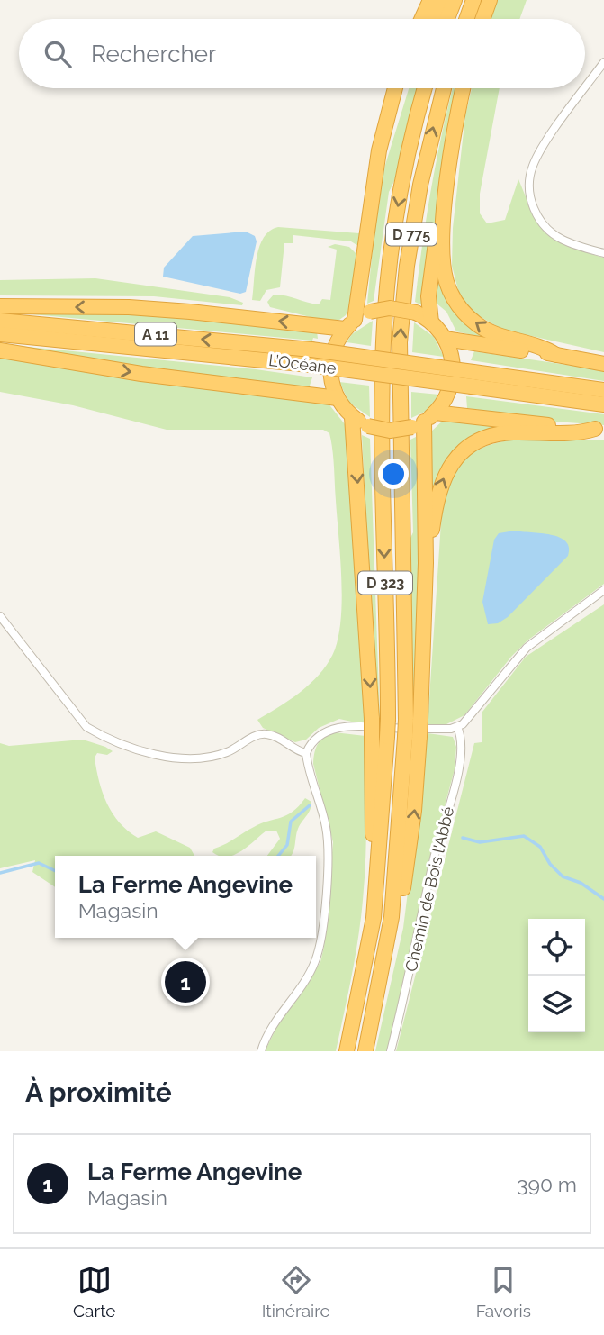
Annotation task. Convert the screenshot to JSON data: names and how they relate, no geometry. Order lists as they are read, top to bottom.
{
  "streets": {
    "highway": [
      "D 775",
      "A 11",
      "L’Océane",
      "D 323"
    ],
    "street": ["Chemin de Bois l'Abbé"]
  },
  "crossings": [
    ["D 775", "D 323"]
  ],
  "page": {
    "search": "Rechercher",
    "popup": ["La Ferme Angevine", "Magasin"],
    "pins": "1",
    "heading": "À proximité",
    "list": [
      {
        "mark": "1",
        "name": "La Ferme Angevine",
        "note": "Magasin",
        "value": "390 m"
      }
    ],
    "nav": ["Carte", "Itinéraire", "Favoris"]
  }
}
